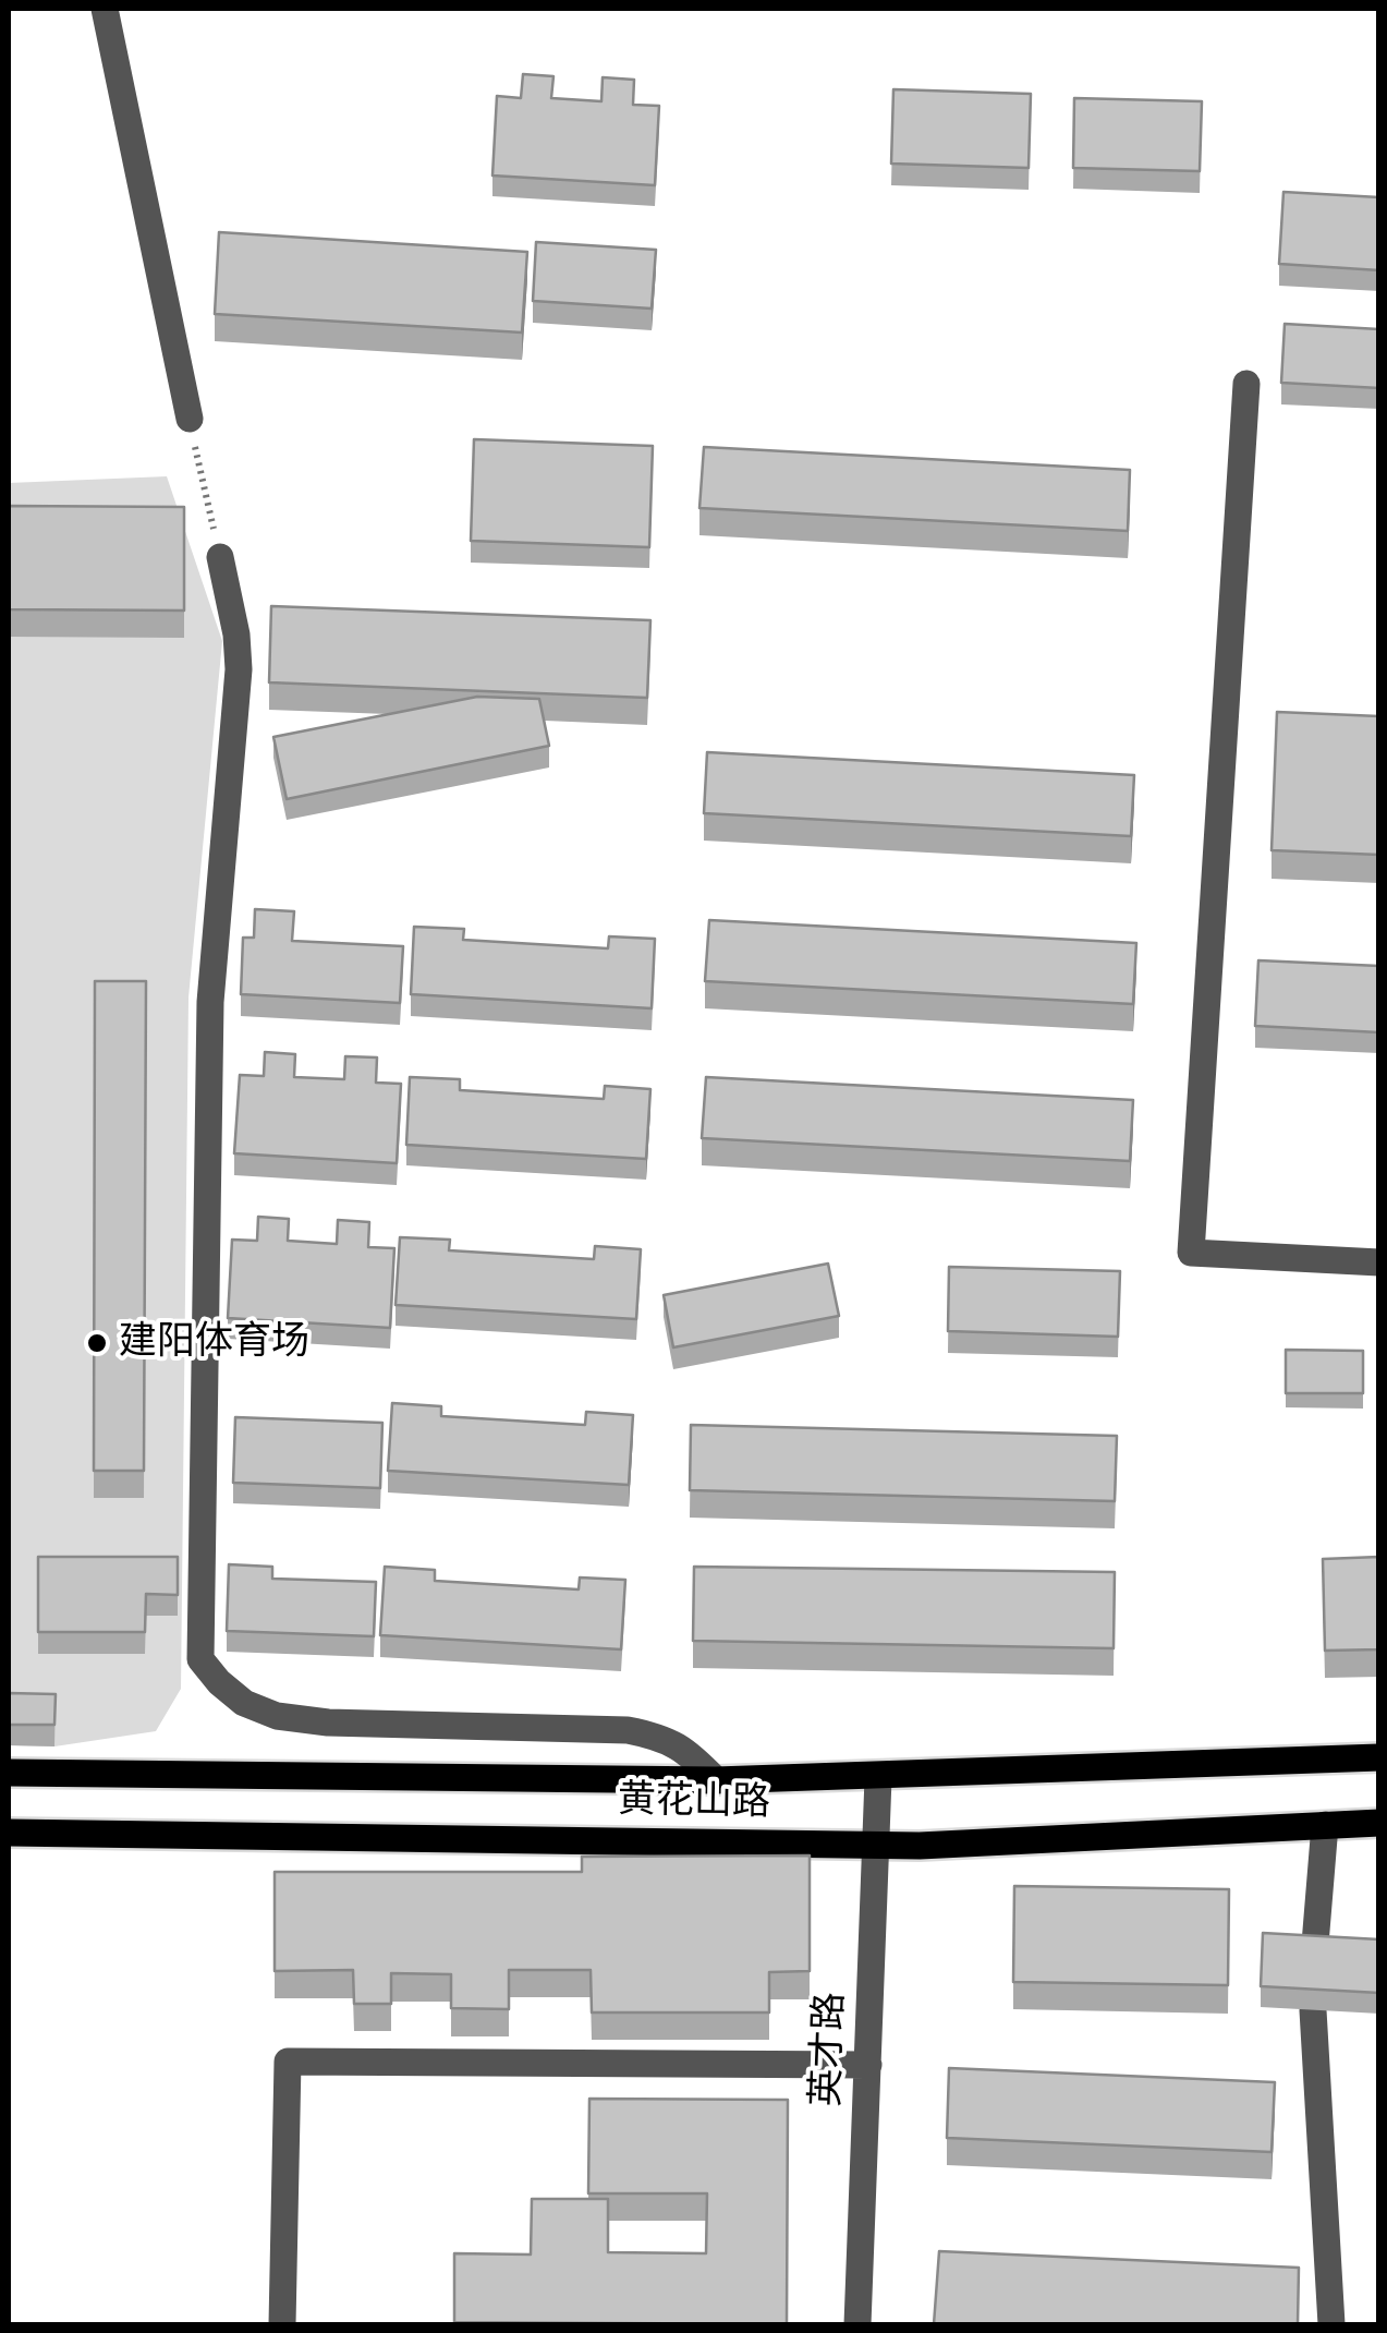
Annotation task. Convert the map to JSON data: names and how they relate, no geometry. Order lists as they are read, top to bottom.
{
  "streets": {
    "main road": ["黄花山路"],
    "street": ["英才路"]
  },
  "crossings": [
    ["黄花山路", "英才路"]
  ],
  "places": ["建阳体育场"]
}
